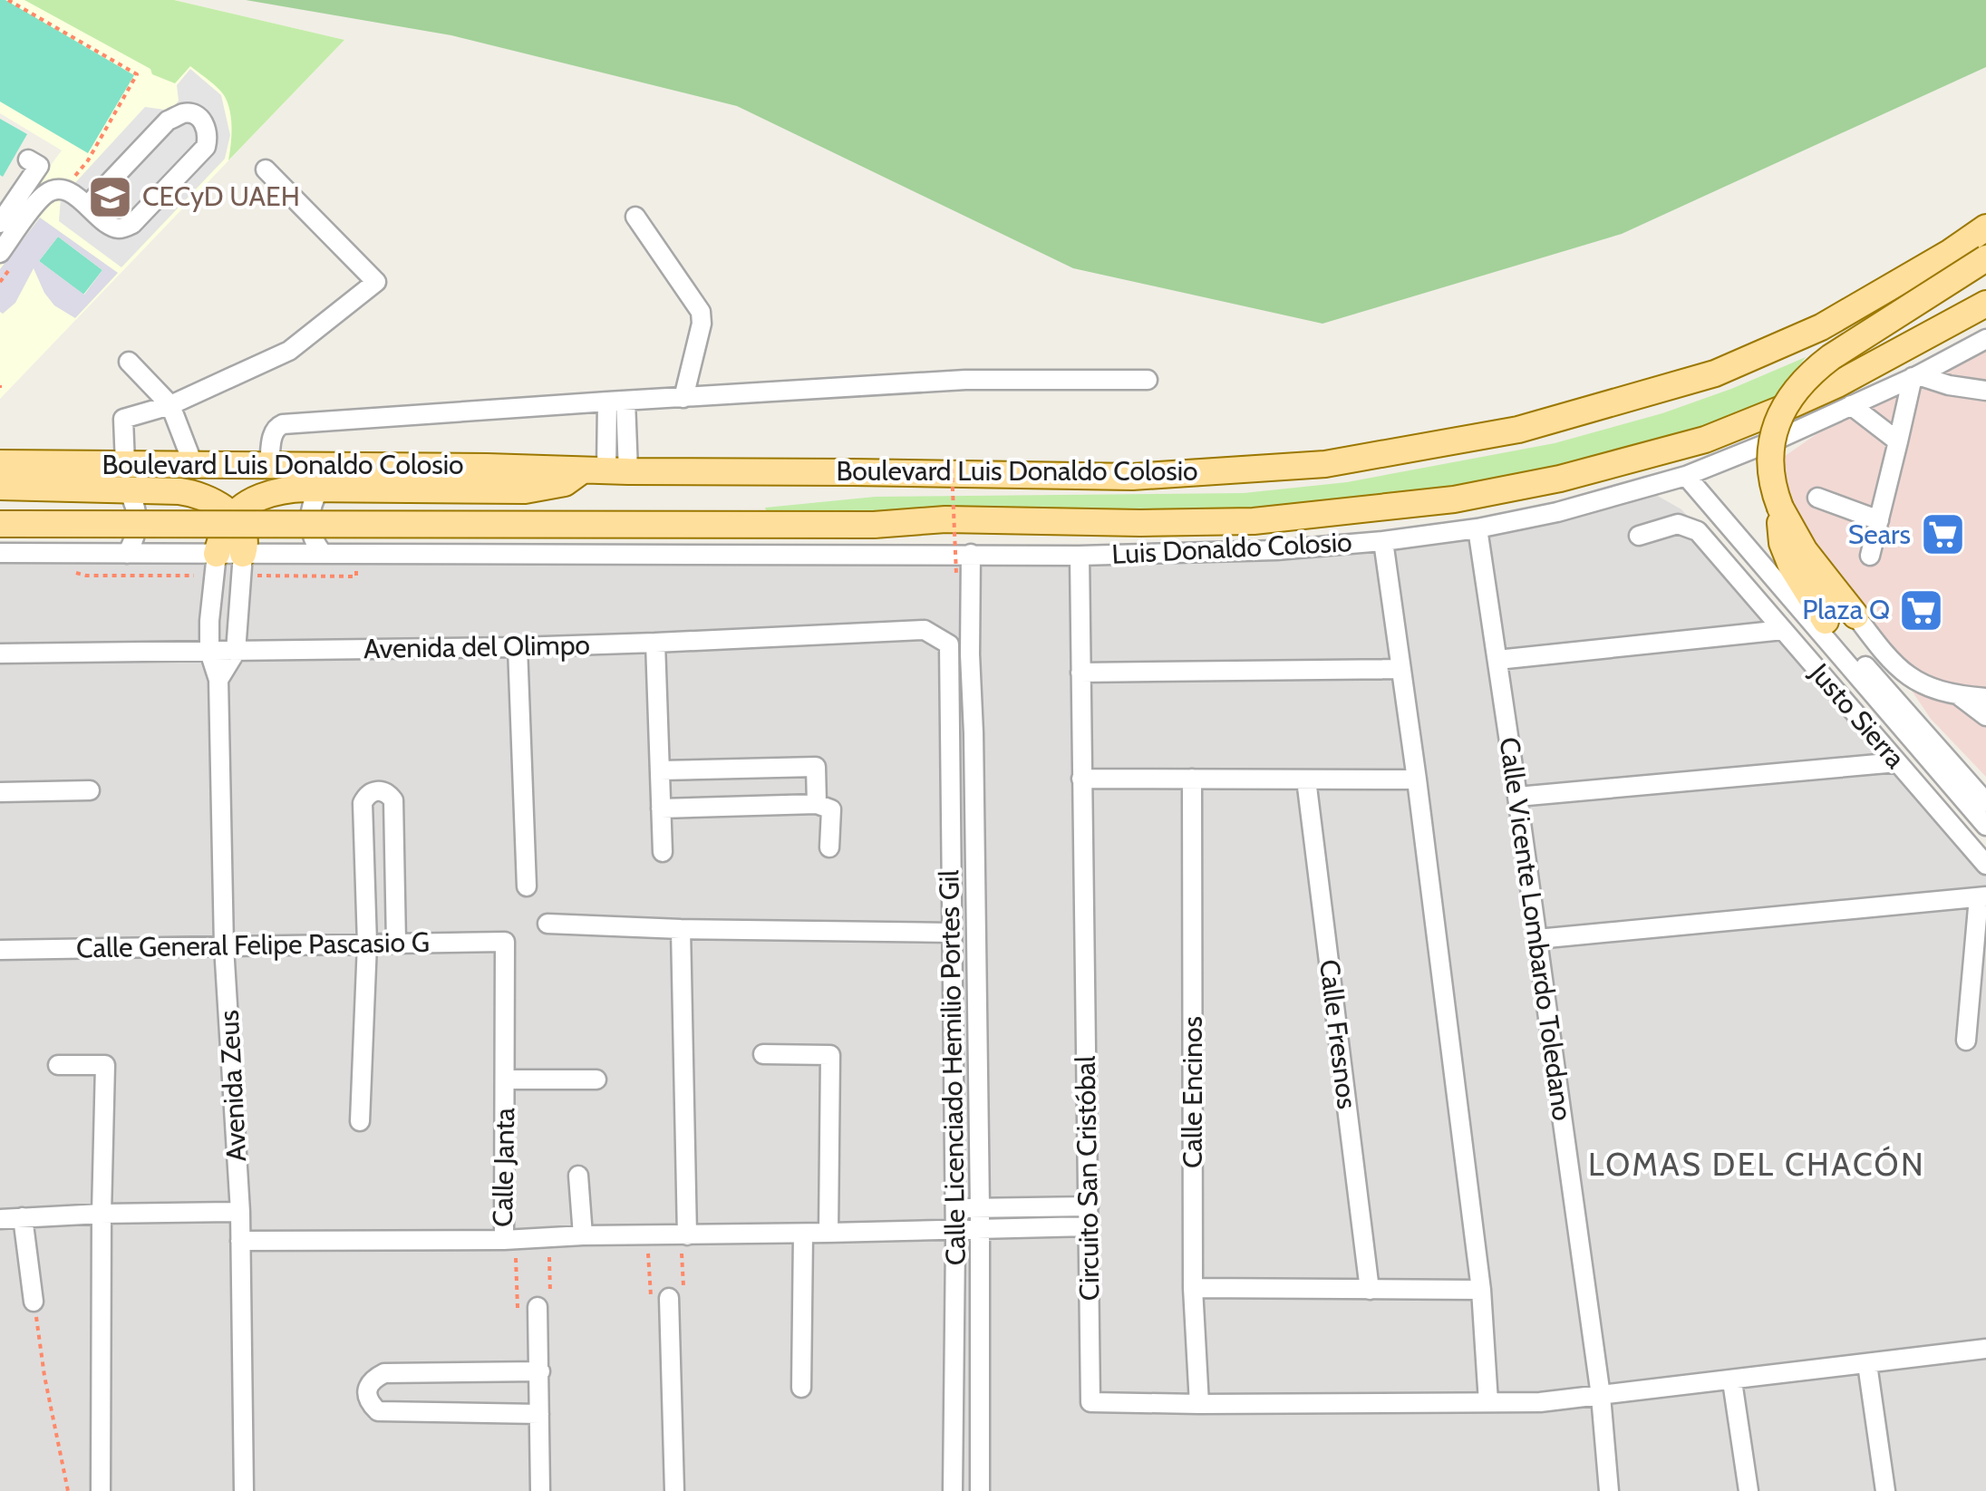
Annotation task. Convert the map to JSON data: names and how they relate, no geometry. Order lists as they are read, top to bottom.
{
  "streets": {
    "main road": ["Boulevard Luis Donaldo Colosio"],
    "street": [
      "Luis Donaldo Colosio",
      "Avenida del Olimpo",
      "Justo Sierra",
      "Calle Vicente Lombardo Toledano",
      "Calle General Felipe Pascasio G",
      "Calle Fresnos",
      "Calle Licenciado Hemilio Portes Gil",
      "Avenida Zeus",
      "Calle Encinos",
      "Calle Janta",
      "Circuito San Cristóbal"
    ]
  },
  "crossings": [
    ["Luis Donaldo Colosio", "Calle Vicente Lombardo Toledano"],
    ["Luis Donaldo Colosio", "Avenida Zeus"],
    ["Luis Donaldo Colosio", "Circuito San Cristóbal"],
    ["Avenida del Olimpo", "Calle Licenciado Hemilio Portes Gil"],
    ["Avenida del Olimpo", "Avenida Zeus"],
    ["Calle Vicente Lombardo Toledano", "Circuito San Cristóbal"],
    ["Calle General Felipe Pascasio G", "Avenida Zeus"],
    ["Calle General Felipe Pascasio G", "Calle Janta"],
    ["Avenida Zeus", "Calle Janta"],
    ["Calle Encinos", "Circuito San Cristóbal"]
  ],
  "districts": ["LOMAS DEL CHACÓN"],
  "places": {
    "school or university": ["CECyD UAEH"],
    "supermarket": ["Sears", "Plaza Q"]
  }
}
